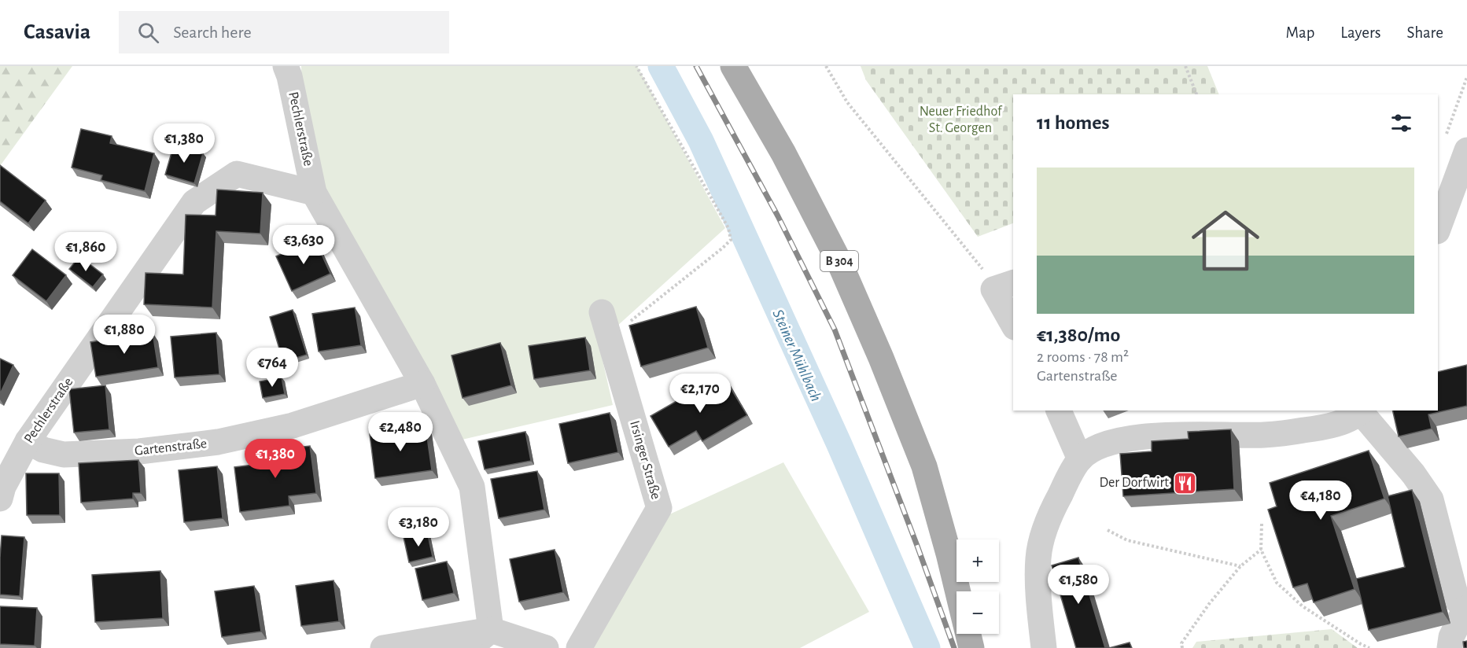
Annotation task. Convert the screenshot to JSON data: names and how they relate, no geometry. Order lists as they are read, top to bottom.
{
  "streets": {
    "main road": ["B 304"],
    "street": ["Pechlerstraße", "Gartenstraße", "Irsinger Straße"]
  },
  "crossings": [
    ["Pechlerstraße", "Gartenstraße"]
  ],
  "water": ["Steiner Mühlbach"],
  "parks": ["Neuer Friedhof St. Georgen"],
  "places": {
    "restaurant": ["Der Dorfwirt"]
  },
  "page": {
    "header": "Casavia",
    "search": "Search here",
    "nav": ["Map", "Layers", "Share"],
    "heading": "11 homes",
    "price": [
      "€1,380",
      "€3,630",
      "€1,860",
      "€1,880",
      "€764",
      "€2,170",
      "€2,480",
      "€1,380",
      "€4,180",
      "€3,180",
      "€1,580"
    ],
    "list": [
      {
        "name": "€1,380/mo",
        "note": "2 rooms · 78 m² · Gartenstraße"
      }
    ],
    "map_buttons": ["+", "−"]
  }
}
